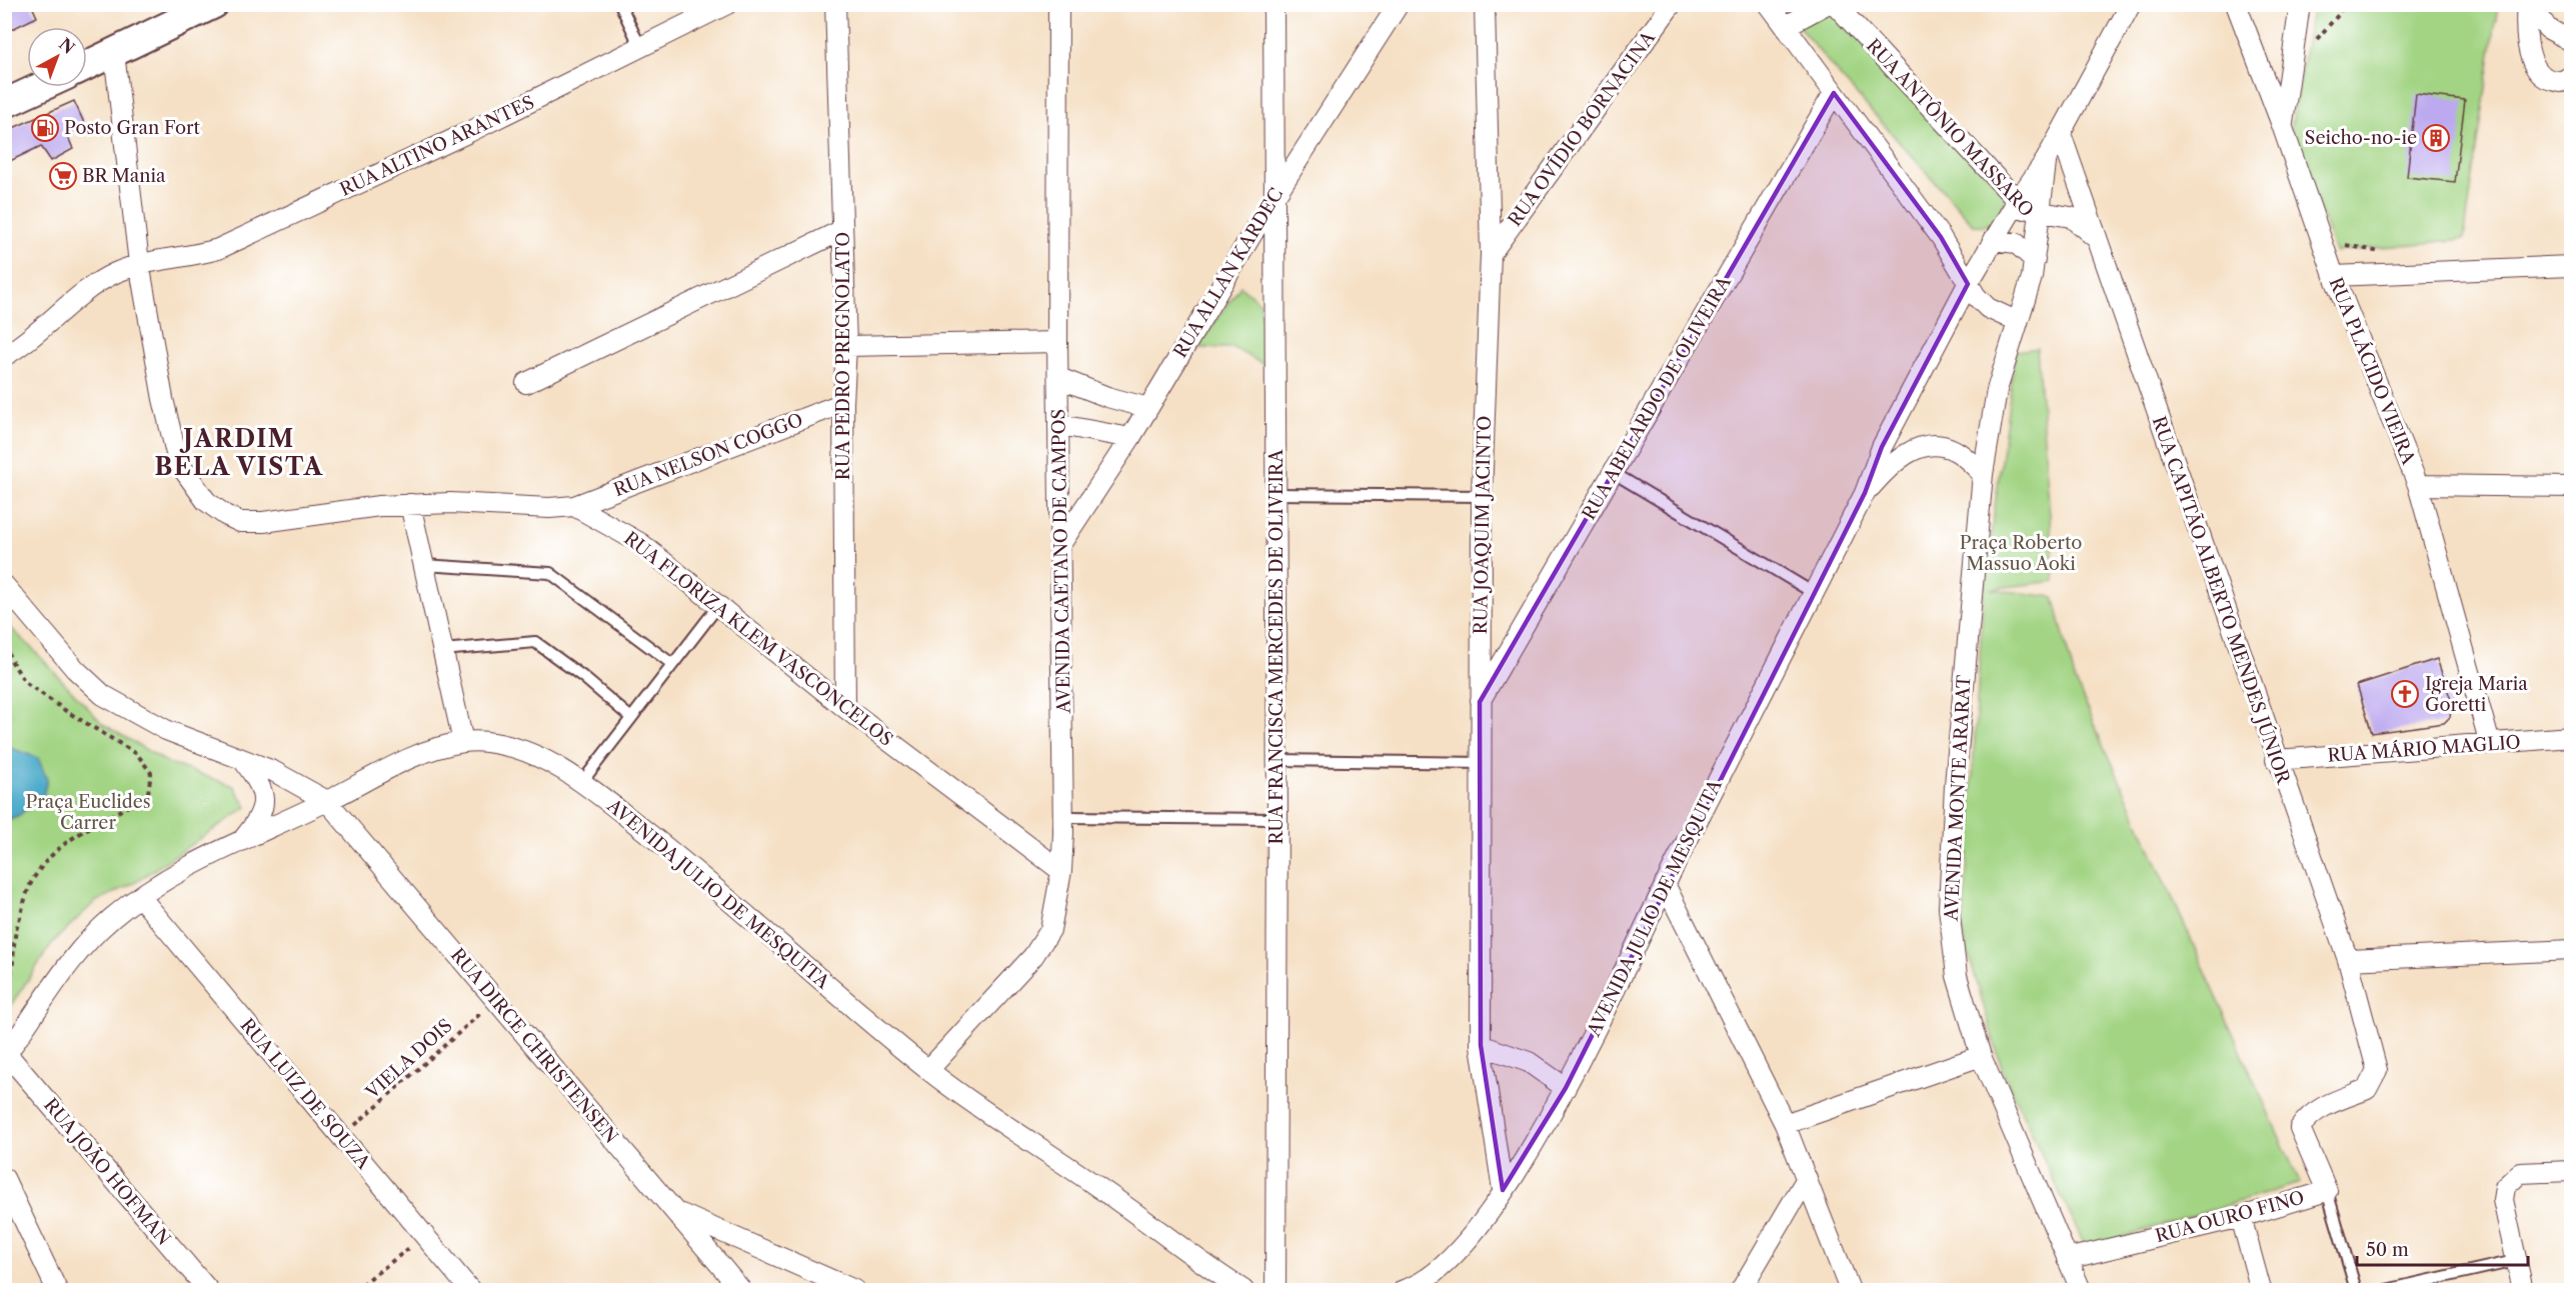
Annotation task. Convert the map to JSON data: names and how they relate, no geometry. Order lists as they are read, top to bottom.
{
  "streets": {
    "street": [
      "RUA ANTÔNIO MASSARO",
      "RUA OVÍDIO BORNACINA",
      "RUA ALTINO ARANTES",
      "RUA ALLAN KARDEC",
      "RUA PEDRO PREGNOLATO",
      "RUA PLÁCIDO VIEIRA",
      "RUA ABELARDO DE OLIVEIRA",
      "RUA NELSON COGGO",
      "RUA JOAQUIM JACINTO",
      "AVENIDA CAETANO DE CAMPOS",
      "RUA CAPITÃO ALBERTO MENDES JÚNIOR",
      "RUA FLORIZA KLEM VASCONCELOS",
      "RUA FRANCISCA MERCEDES DE OLIVEIRA",
      "RUA MÁRIO MAGLIO",
      "AVENIDA MONTE ARARAT",
      "AVENIDA JULIO DE MESQUITA",
      "RUA DIRCE CHRISTENSEN",
      "RUA LUIZ DE SOUZA",
      "RUA JOÃO HOFMAN",
      "RUA OURO FINO"
    ],
    "path": ["VIELA DOIS"]
  },
  "crossings": [
    ["RUA ANTÔNIO MASSARO", "AVENIDA MONTE ARARAT"],
    ["RUA ANTÔNIO MASSARO", "AVENIDA JULIO DE MESQUITA"],
    ["RUA OVÍDIO BORNACINA", "RUA JOAQUIM JACINTO"],
    ["RUA ALLAN KARDEC", "AVENIDA CAETANO DE CAMPOS"],
    ["RUA ALLAN KARDEC", "RUA FRANCISCA MERCEDES DE OLIVEIRA"],
    ["RUA PEDRO PREGNOLATO", "RUA NELSON COGGO"],
    ["RUA PEDRO PREGNOLATO", "RUA FLORIZA KLEM VASCONCELOS"],
    ["RUA PLÁCIDO VIEIRA", "RUA MÁRIO MAGLIO"],
    ["RUA ABELARDO DE OLIVEIRA", "RUA JOAQUIM JACINTO"],
    ["RUA NELSON COGGO", "RUA FLORIZA KLEM VASCONCELOS"],
    ["RUA JOAQUIM JACINTO", "AVENIDA JULIO DE MESQUITA"],
    ["AVENIDA CAETANO DE CAMPOS", "RUA FLORIZA KLEM VASCONCELOS"],
    ["AVENIDA CAETANO DE CAMPOS", "AVENIDA JULIO DE MESQUITA"],
    ["RUA CAPITÃO ALBERTO MENDES JÚNIOR", "RUA MÁRIO MAGLIO"],
    ["RUA CAPITÃO ALBERTO MENDES JÚNIOR", "AVENIDA JULIO DE MESQUITA"],
    ["RUA CAPITÃO ALBERTO MENDES JÚNIOR", "RUA OURO FINO"],
    ["AVENIDA MONTE ARARAT", "AVENIDA JULIO DE MESQUITA"],
    ["AVENIDA MONTE ARARAT", "RUA OURO FINO"],
    ["AVENIDA JULIO DE MESQUITA", "RUA DIRCE CHRISTENSEN"],
    ["AVENIDA JULIO DE MESQUITA", "RUA LUIZ DE SOUZA"],
    ["AVENIDA JULIO DE MESQUITA", "RUA JOÃO HOFMAN"],
    ["RUA DIRCE CHRISTENSEN", "VIELA DOIS"],
    ["VIELA DOIS", "RUA LUIZ DE SOUZA"]
  ],
  "districts": ["JARDIM BELA VISTA"],
  "parks": ["Praça Roberto Massuo Aoki", "Praça Euclides Carrer"],
  "places": {
    "fuel station": ["Posto Gran Fort"],
    "building": ["Seicho-no-ie"],
    "supermarket": ["BR Mania"],
    "church": ["Igreja Maria Goretti"]
  },
  "scale_bar": "50 m",
  "north": "top right"
}
